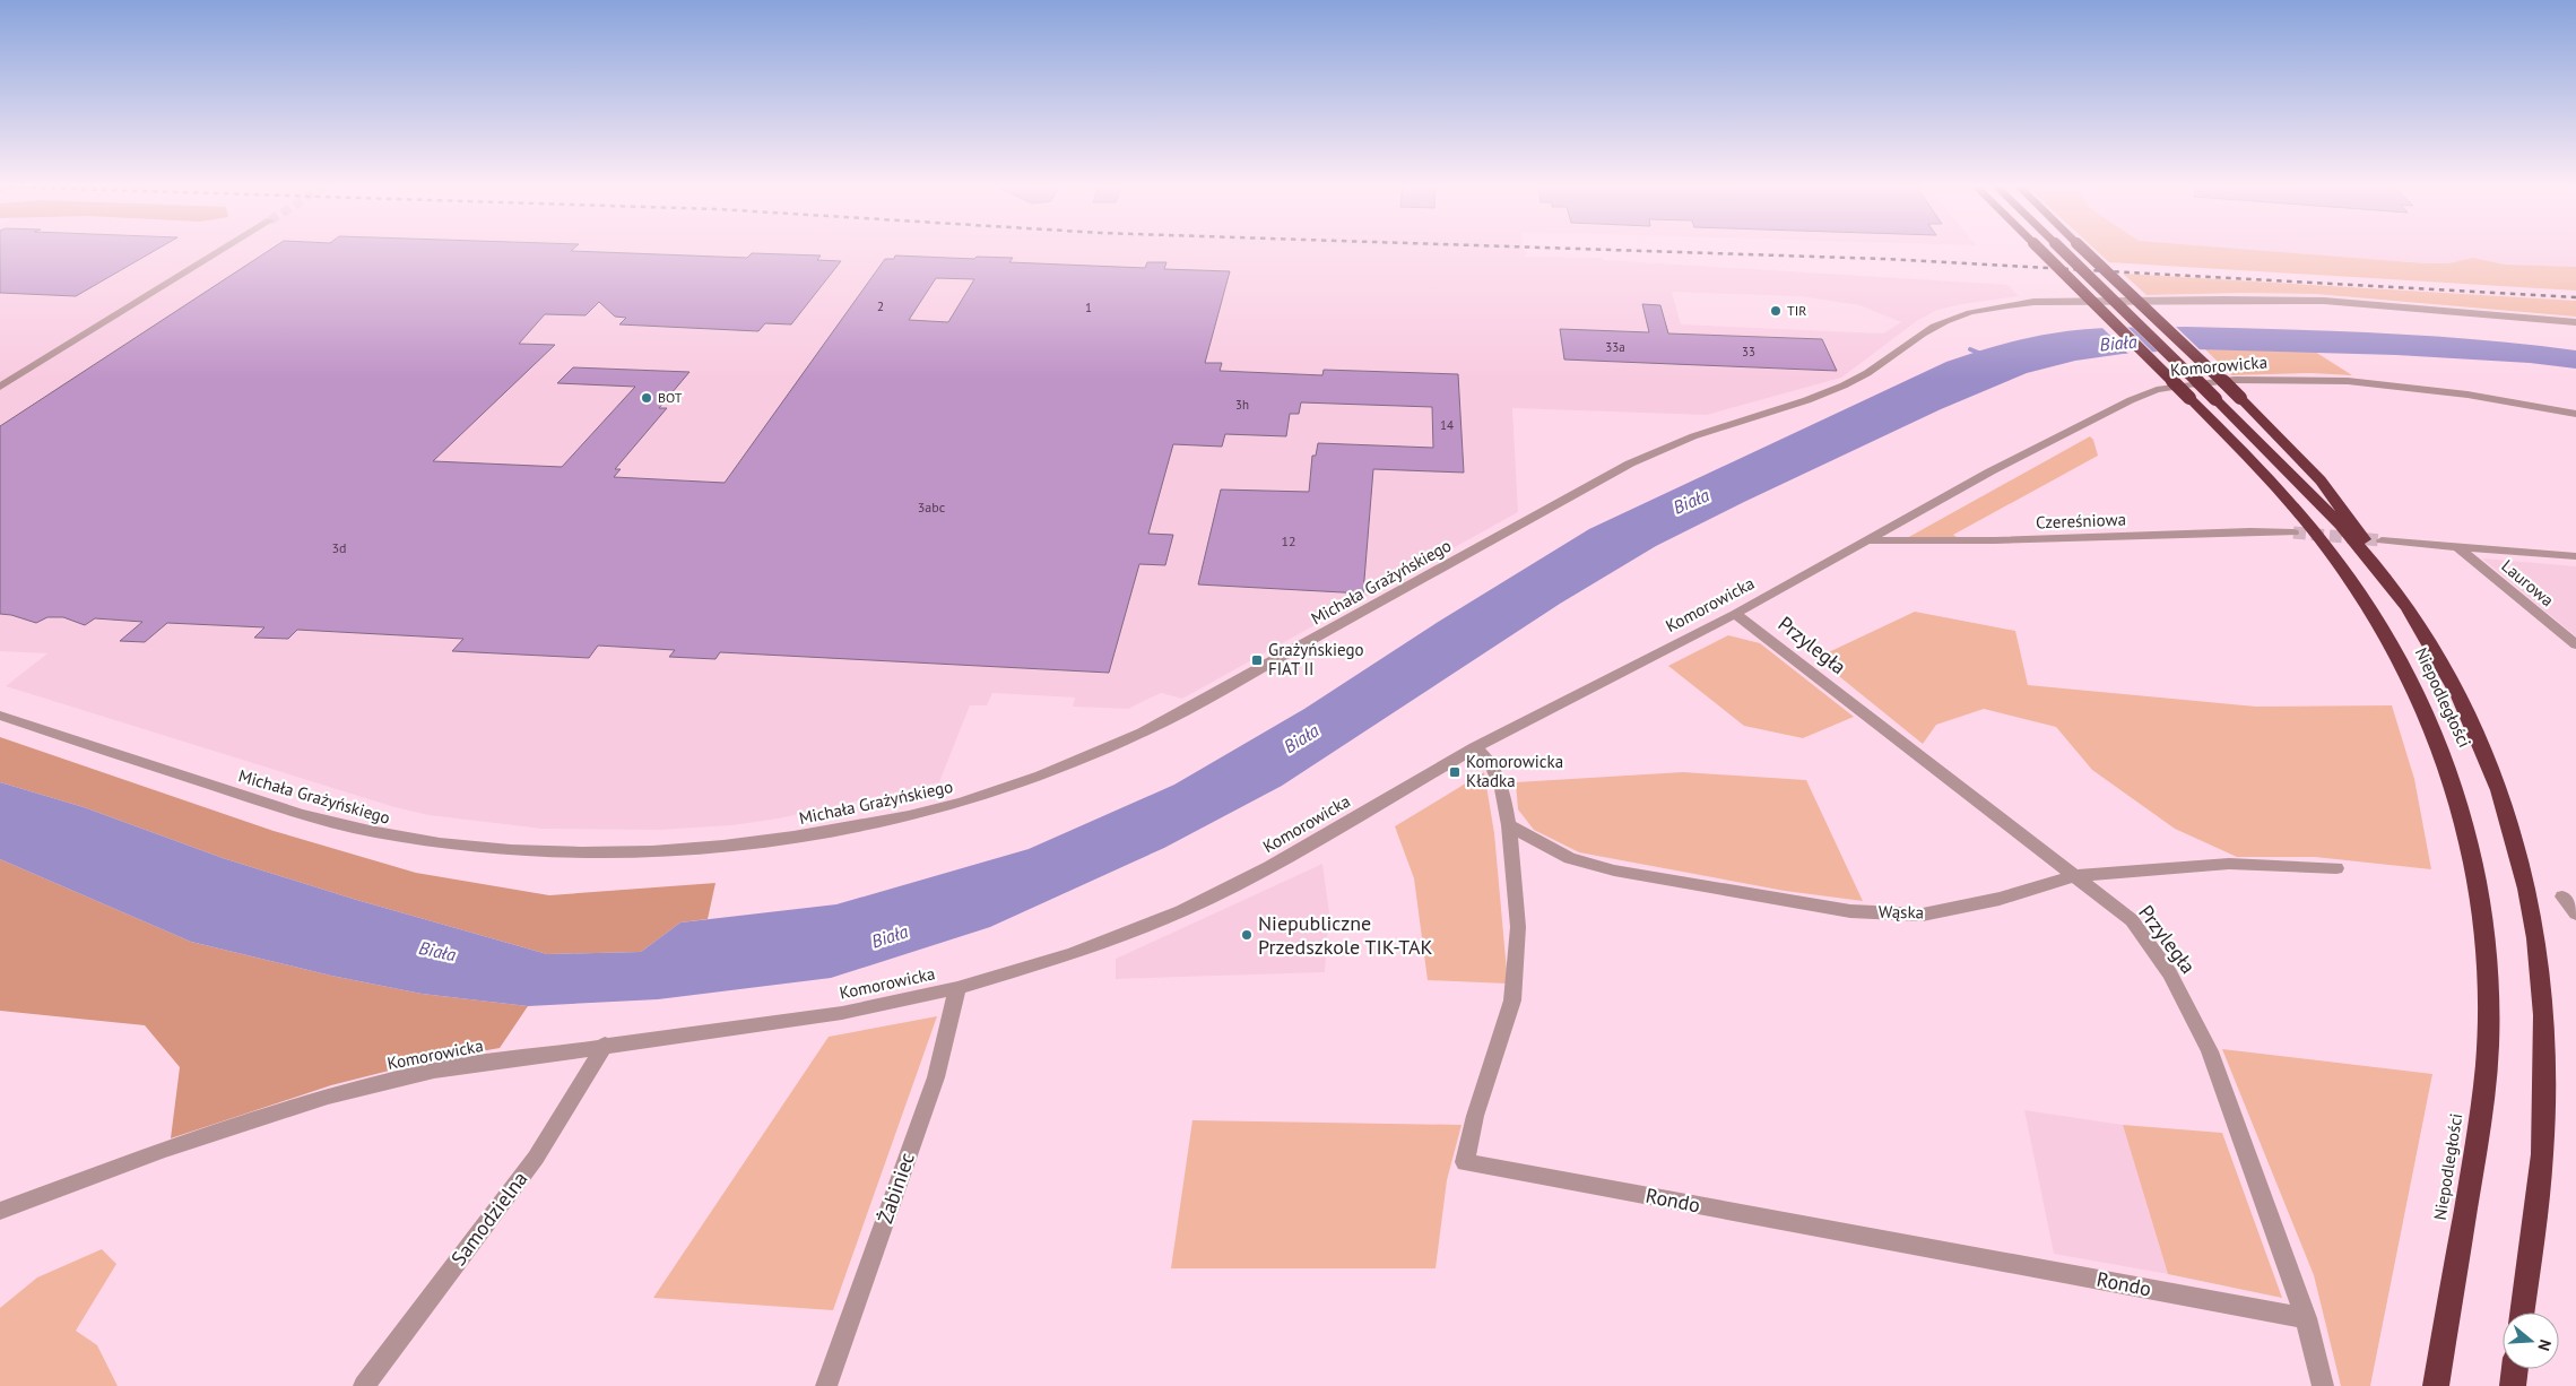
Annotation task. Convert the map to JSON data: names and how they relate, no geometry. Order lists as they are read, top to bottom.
{
  "streets": {
    "highway": ["Niepodległości"],
    "street": [
      "Komorowicka",
      "Czereśniowa",
      "Michała Grażyńskiego",
      "Laurowa",
      "Przyległa",
      "Wąska",
      "Żabiniec",
      "Rondo",
      "Samodzielna"
    ]
  },
  "crossings": [
    ["Komorowicka", "Czereśniowa"],
    ["Komorowicka", "Przyległa"],
    ["Komorowicka", "Żabiniec"],
    ["Komorowicka", "Rondo"],
    ["Komorowicka", "Samodzielna"],
    ["Przyległa", "Wąska"],
    ["Przyległa", "Rondo"],
    ["Wąska", "Rondo"]
  ],
  "water": ["Biała"],
  "places": {
    "other": ["TIR", "BOT", "Niepubliczne Przedszkole TIK-TAK"],
    "transit": ["Grażyńskiego FIAT II", "Komorowicka Kładka"]
  },
  "house_numbers": [
    "2",
    "1",
    "33a",
    "33",
    "3h",
    "14",
    "3abc",
    "12",
    "3d"
  ],
  "north": "right"
}
